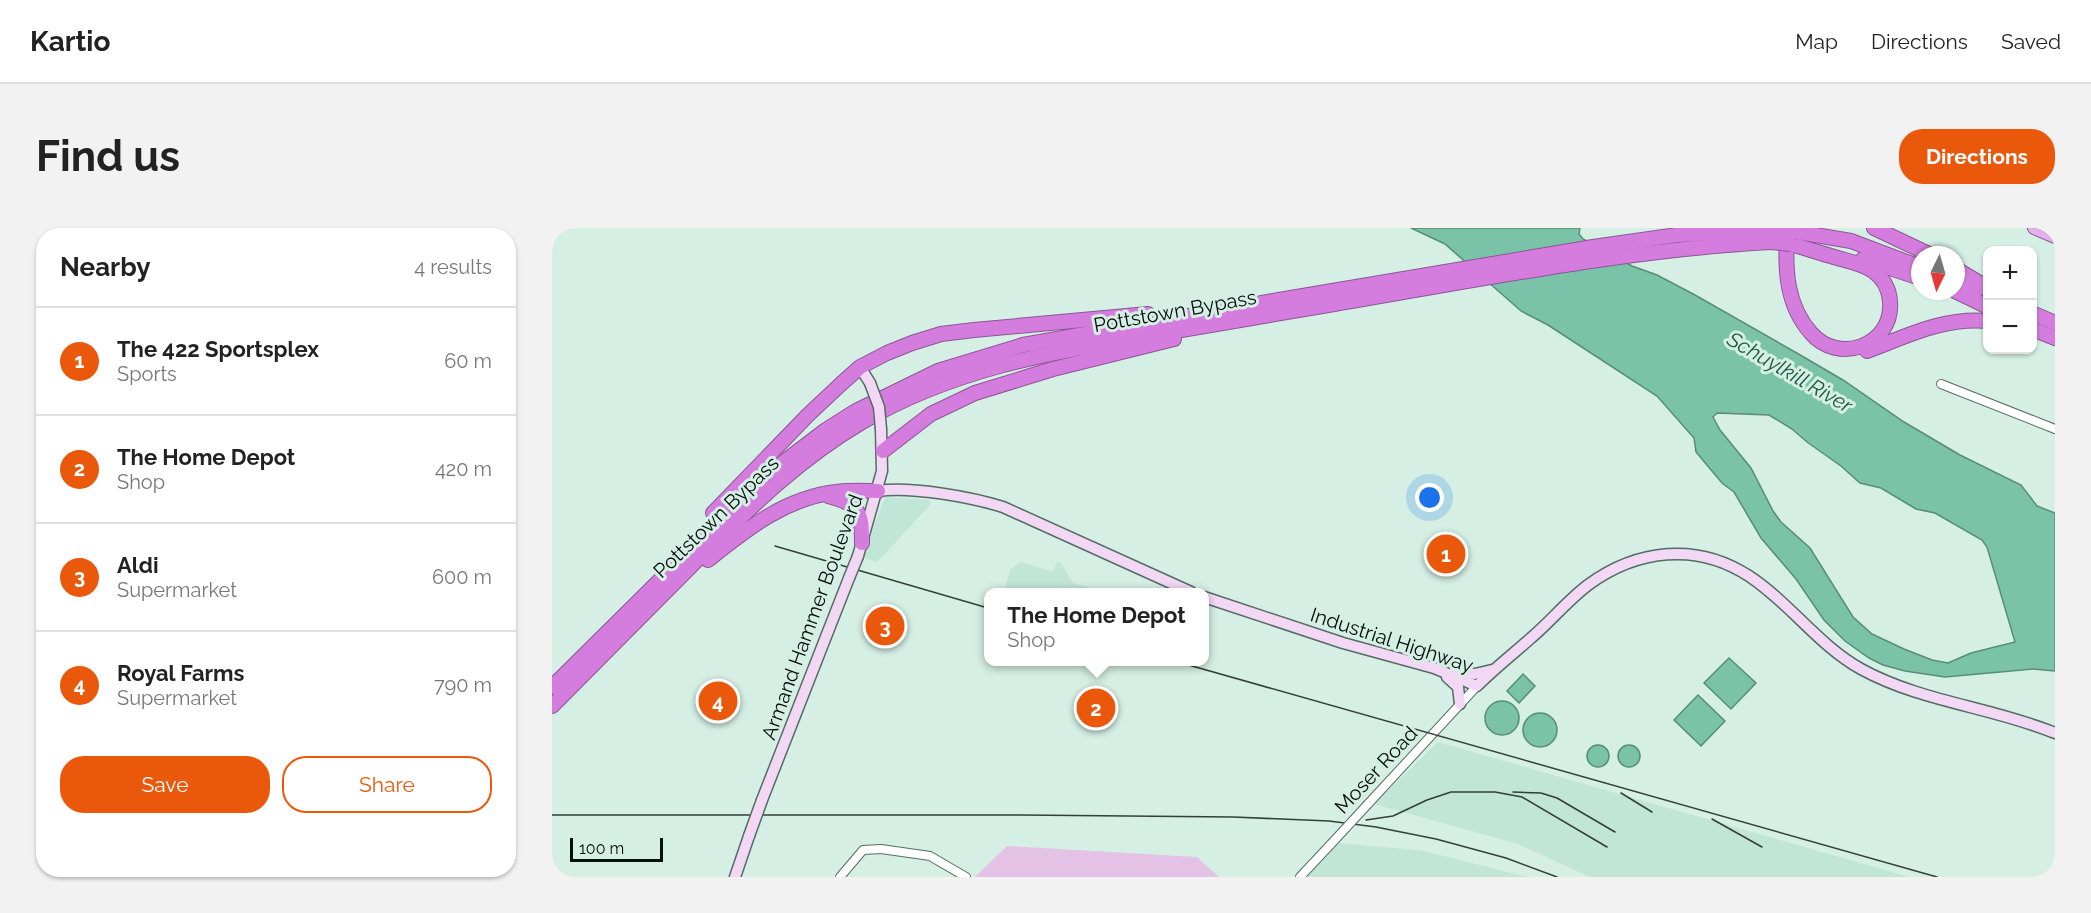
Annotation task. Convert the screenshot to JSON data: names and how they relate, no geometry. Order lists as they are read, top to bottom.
{
  "streets": {
    "highway": ["Pottstown Bypass"],
    "street": ["Armand Hammer Boulevard", "Industrial Highway", "Moser Road"]
  },
  "crossings": [
    ["Industrial Highway", "Moser Road"]
  ],
  "water": ["Schuylkill River"],
  "scale_bar": "100 m",
  "north": "bottom",
  "page": {
    "header": "Kartio",
    "nav": ["Map", "Directions", "Saved"],
    "buttons": [
      "Directions",
      ["Save", "Share"]
    ],
    "title": "Find us",
    "heading": ["Nearby", "4 results"],
    "map_buttons": ["+", "−"],
    "list": [
      {
        "mark": "1",
        "name": "The 422 Sportsplex",
        "note": "Sports",
        "value": "60 m"
      },
      {
        "mark": "2",
        "name": "The Home Depot",
        "note": "Shop",
        "value": "420 m"
      },
      {
        "mark": "3",
        "name": "Aldi",
        "note": "Supermarket",
        "value": "600 m"
      },
      {
        "mark": "4",
        "name": "Royal Farms",
        "note": "Supermarket",
        "value": "790 m"
      }
    ],
    "pins": [
      "1",
      "3",
      "4",
      "2"
    ],
    "popup": ["The Home Depot", "Shop"],
    "scale": "100 m"
  }
}
